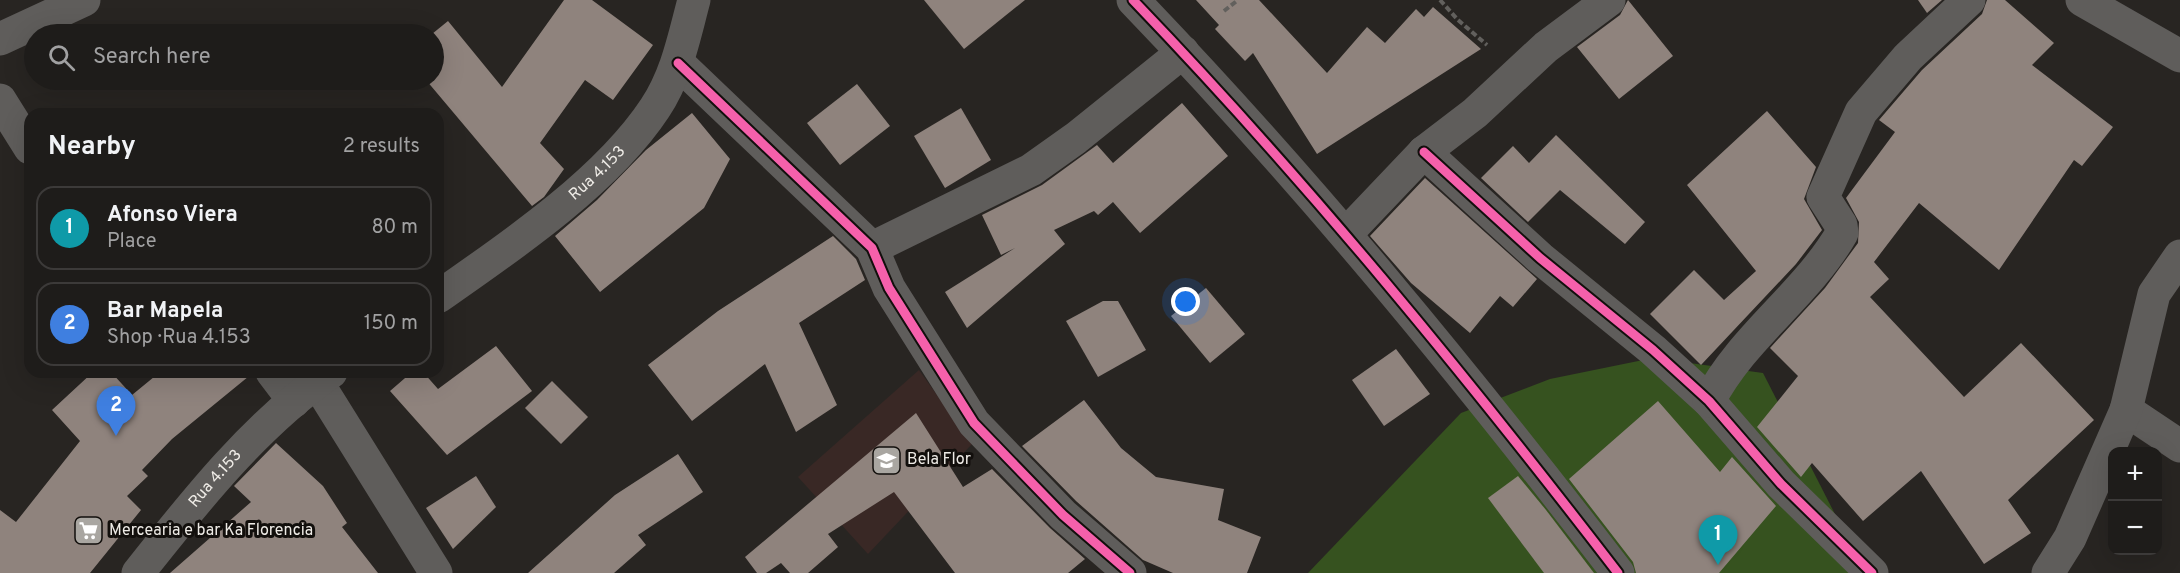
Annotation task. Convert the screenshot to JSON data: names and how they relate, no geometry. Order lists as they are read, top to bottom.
{
  "streets": {
    "street": ["Rua 4.153"]
  },
  "places": {
    "school or university": ["Bela Flor"],
    "supermarket": ["Mercearia e bar Ka Florencia"]
  },
  "page": {
    "search": "Search here",
    "heading": ["Nearby", "2 results"],
    "list": [
      {
        "mark": "1",
        "name": "Afonso Viera",
        "note": "Place",
        "value": "80 m"
      },
      {
        "mark": "2",
        "name": "Bar Mapela",
        "note": "Shop · Rua 4.153",
        "value": "150 m"
      }
    ],
    "pins": ["2", "1"],
    "map_buttons": ["+", "−"]
  }
}
